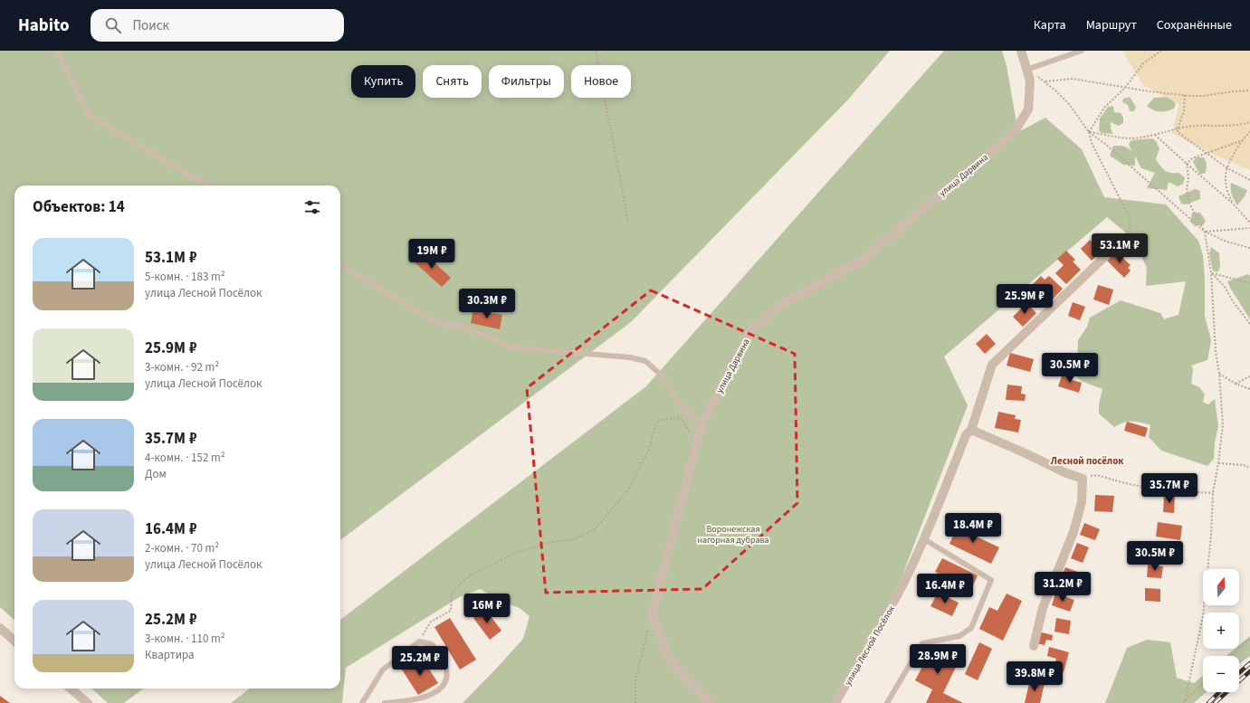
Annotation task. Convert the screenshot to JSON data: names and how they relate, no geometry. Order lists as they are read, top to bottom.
{
  "streets": {
    "street": ["улица Дарвина", "улица Лесной Посёлок"]
  },
  "districts": ["Лесной посёлок"],
  "parks": ["Воронежская нагорная дубрава"],
  "north": "top",
  "page": {
    "header": "Habito",
    "search": "Поиск",
    "nav": ["Карта", "Маршрут", "Сохранённые"],
    "chip": [
      "Купить",
      "Снять",
      "Фильтры",
      "Новое"
    ],
    "heading": "Объектов: 14",
    "list": [
      {
        "name": "53.1M ₽",
        "note": "5-комн. · 183 m² · улица Лесной Посёлок"
      },
      {
        "name": "25.9M ₽",
        "note": "3-комн. · 92 m² · улица Лесной Посёлок"
      },
      {
        "name": "35.7M ₽",
        "note": "4-комн. · 152 m² · Дом"
      },
      {
        "name": "16.4M ₽",
        "note": "2-комн. · 70 m² · улица Лесной Посёлок"
      },
      {
        "name": "25.2M ₽",
        "note": "3-комн. · 110 m² · Квартира"
      }
    ],
    "price": [
      "53.1M ₽",
      "19M ₽",
      "25.9M ₽",
      "30.3M ₽",
      "30.5M ₽",
      "35.7M ₽",
      "18.4M ₽",
      "30.5M ₽",
      "31.2M ₽",
      "16.4M ₽",
      "16M ₽",
      "28.9M ₽",
      "25.2M ₽",
      "39.8M ₽"
    ],
    "map_buttons": ["+", "−"]
  }
}
